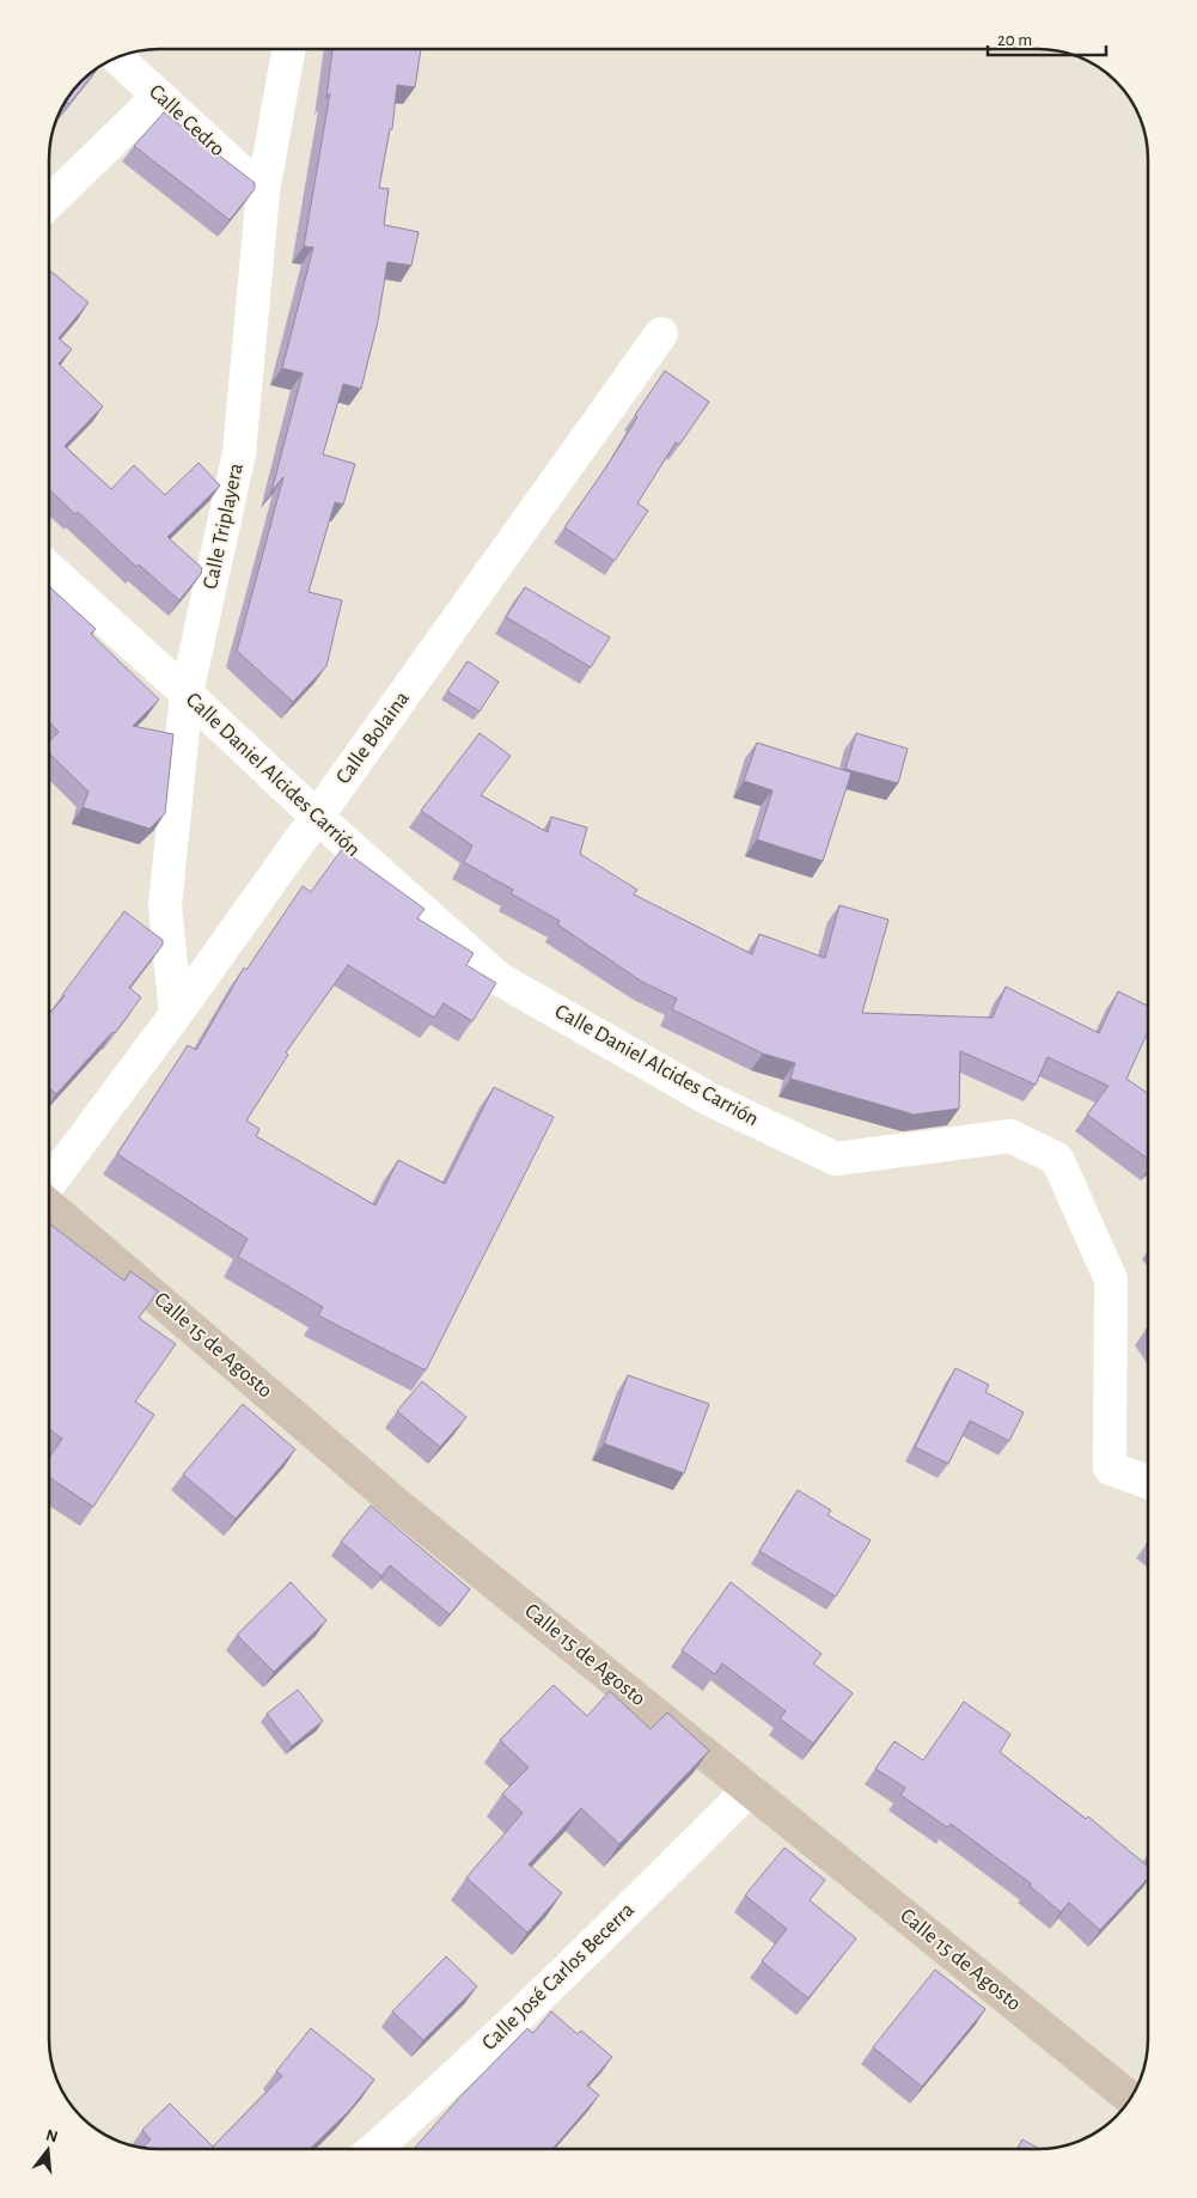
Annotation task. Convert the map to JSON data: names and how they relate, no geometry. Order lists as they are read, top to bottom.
{
  "streets": {
    "street": [
      "Calle Cedro",
      "Calle Triplayera",
      "Calle Bolaina",
      "Calle Daniel Alcides Carrión",
      "Calle 15 de Agosto",
      "Calle José Carlos Becerra"
    ]
  },
  "crossings": [
    ["Calle Cedro", "Calle Triplayera"],
    ["Calle Triplayera", "Calle Bolaina"],
    ["Calle Triplayera", "Calle Daniel Alcides Carrión"],
    ["Calle Bolaina", "Calle Daniel Alcides Carrión"],
    ["Calle 15 de Agosto", "Calle José Carlos Becerra"]
  ],
  "scale_bar": "20 m",
  "north": "top"
}
